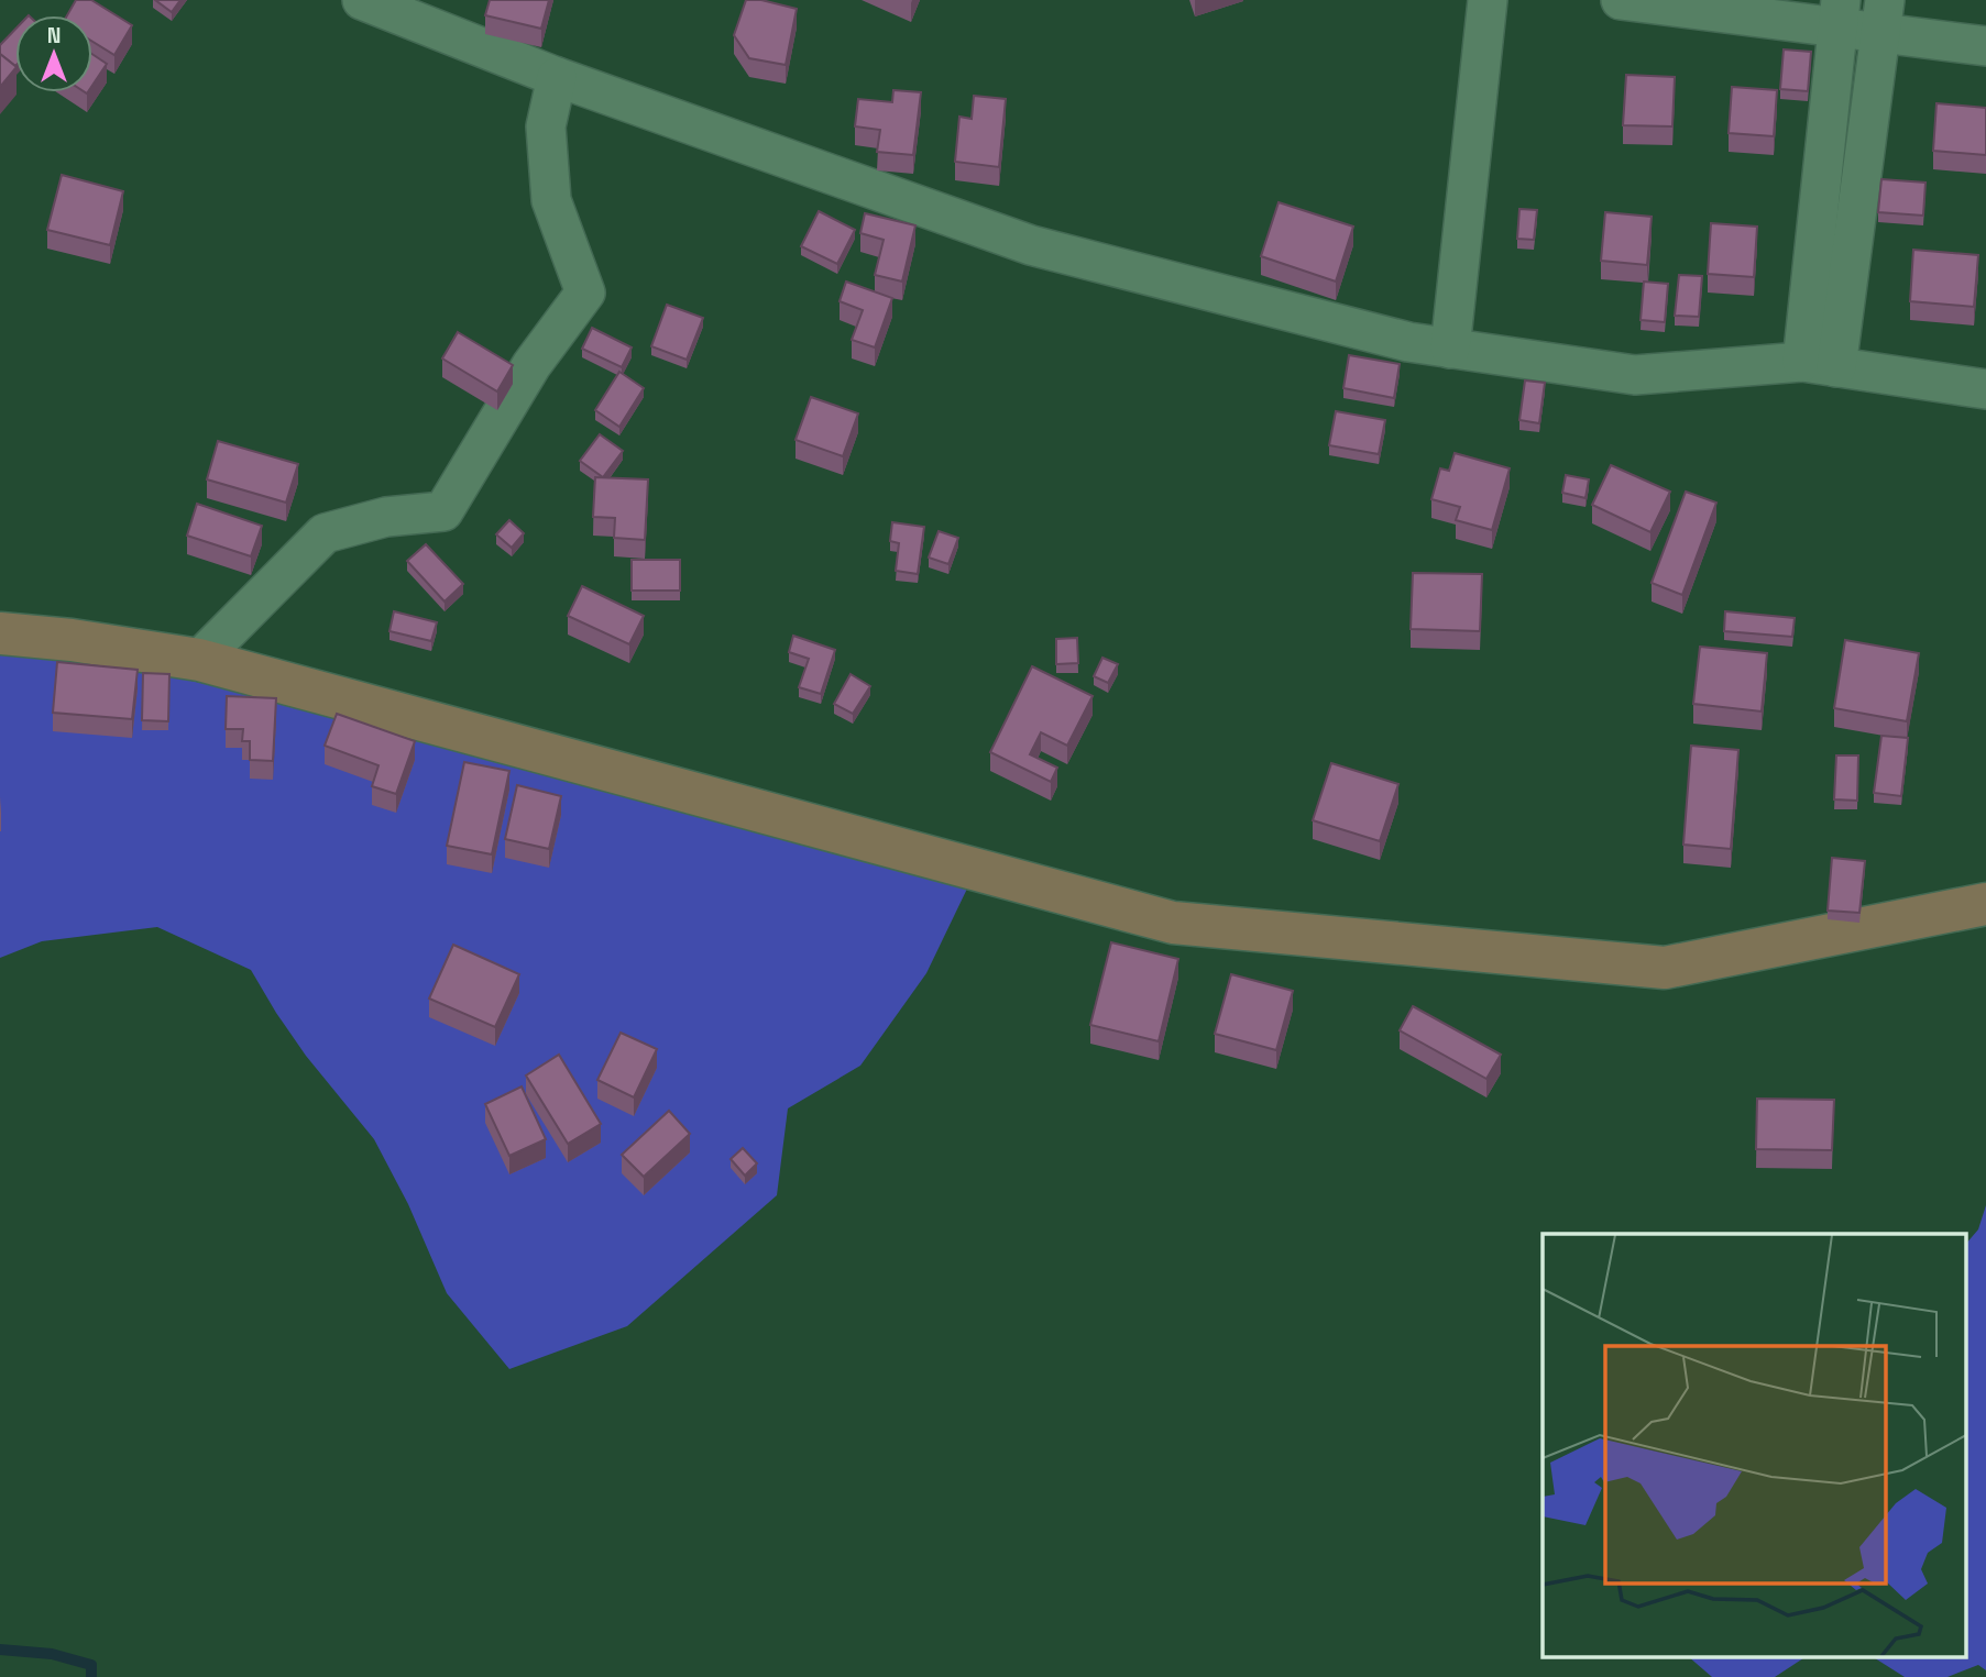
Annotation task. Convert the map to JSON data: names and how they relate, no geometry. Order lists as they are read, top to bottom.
{
  "north": "top"
}
